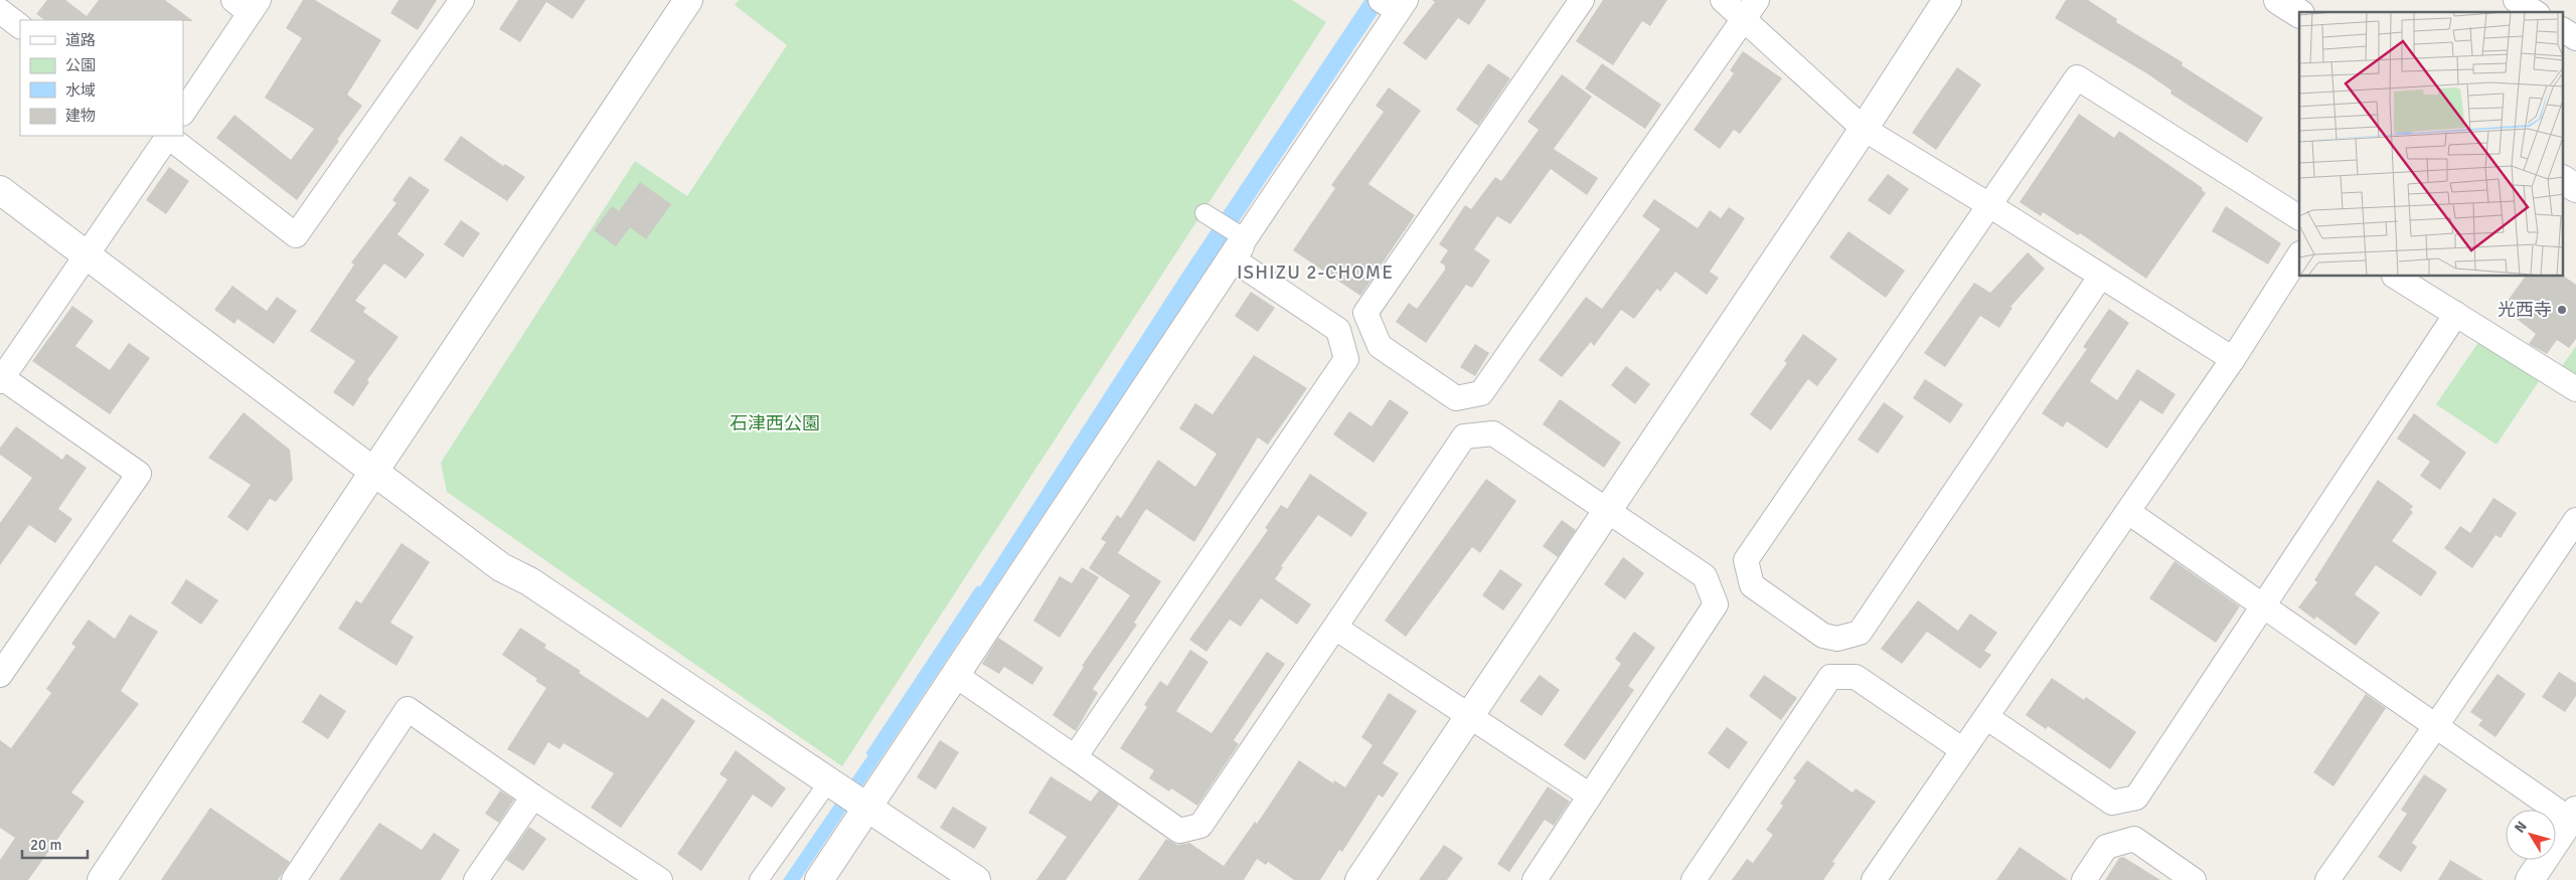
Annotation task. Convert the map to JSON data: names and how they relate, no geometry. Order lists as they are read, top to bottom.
{
  "districts": ["ISHIZU 2-CHOME"],
  "parks": ["石津西公園"],
  "places": ["光西寺"],
  "legend": [
    "道路",
    "公園",
    "水域",
    "建物"
  ],
  "scale_bar": "20 m",
  "north": "top left"
}
